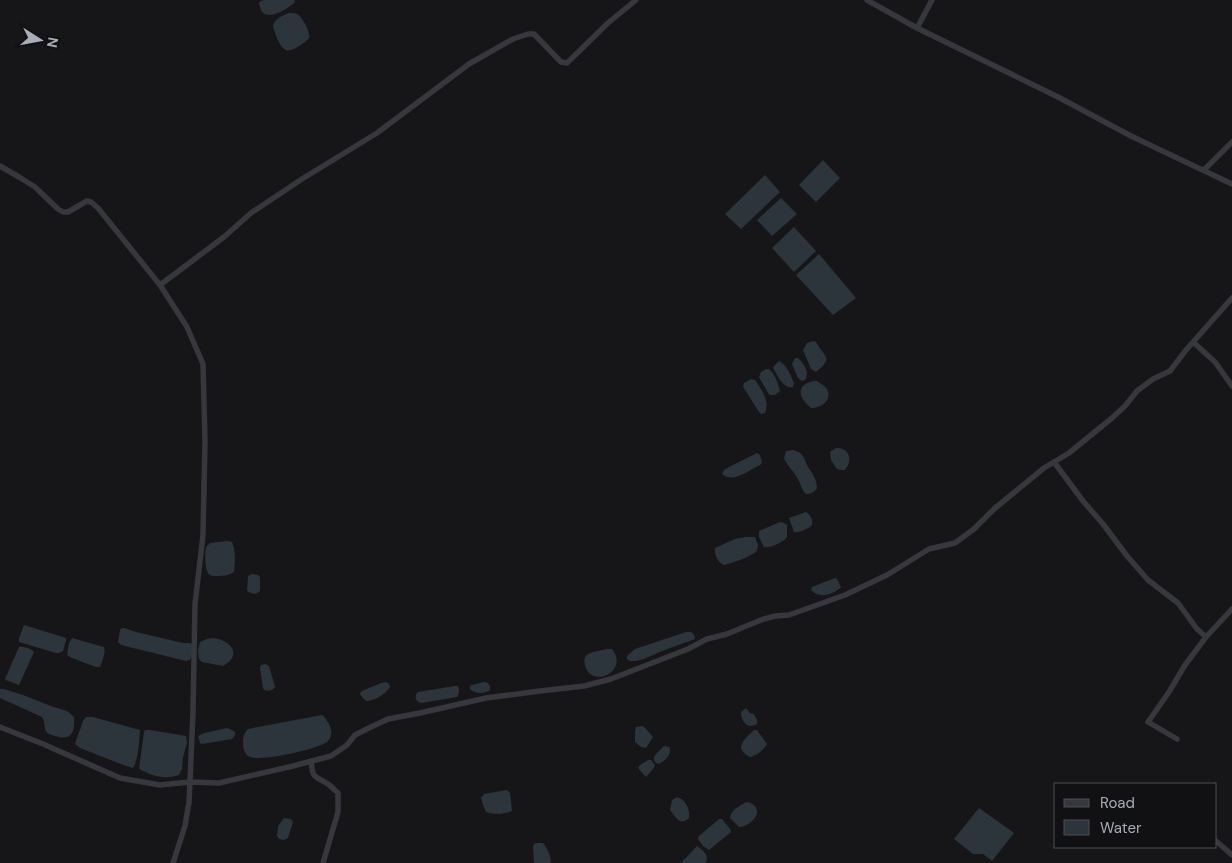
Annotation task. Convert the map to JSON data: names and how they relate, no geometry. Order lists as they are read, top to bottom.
{
  "legend": ["Road", "Water"],
  "north": "right"
}
